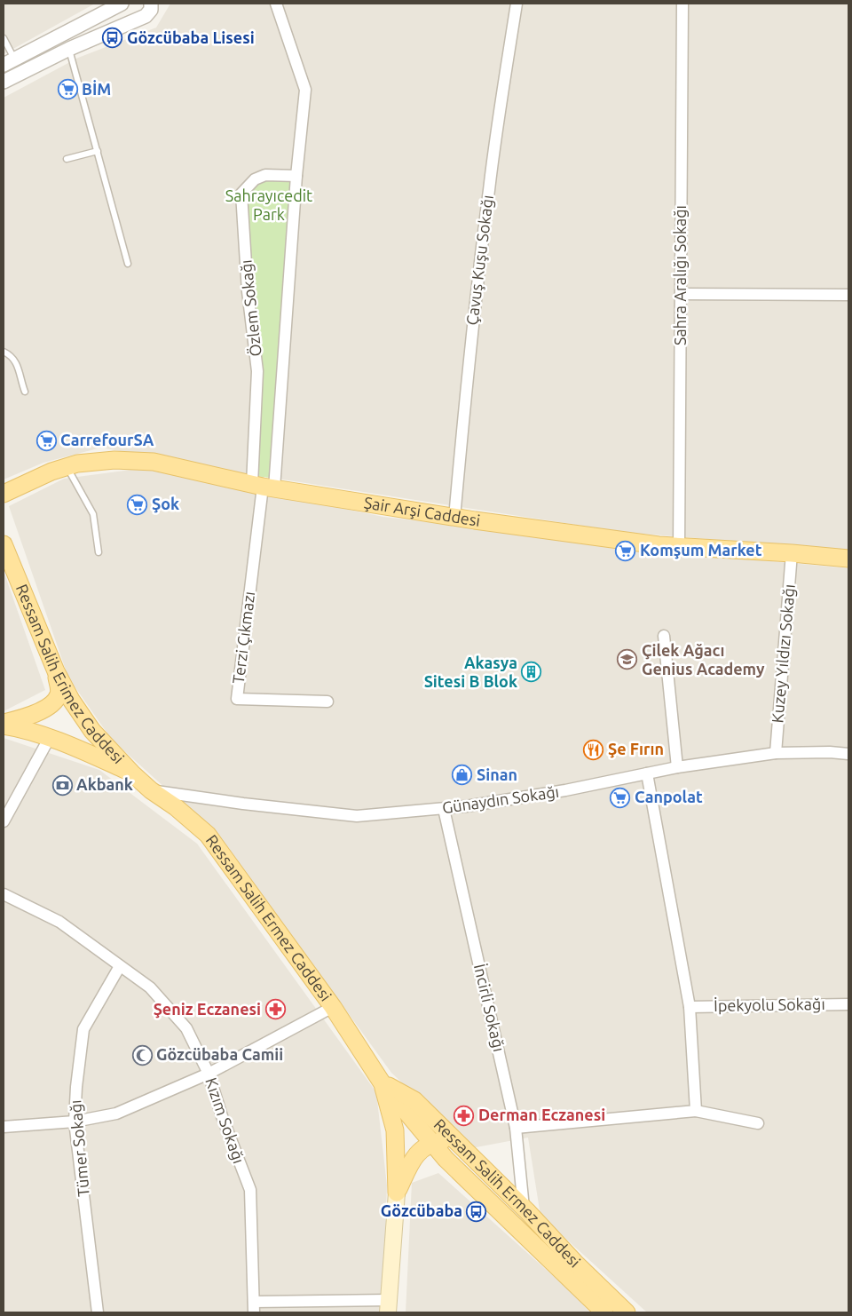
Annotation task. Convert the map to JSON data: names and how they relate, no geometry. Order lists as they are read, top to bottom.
{
  "streets": {
    "main road": ["Şair Arşi Caddesi", "Ressam Salih Erimez Caddesi", "Ressam Salih Ermez Caddesi"],
    "street": [
      "Çavuş Kuşu Sokağı",
      "Sahra Aralığı Sokağı",
      "Özlem Sokağı",
      "Terzi Çıkmazı",
      "Kuzey Yıldızı Sokağı",
      "Günaydın Sokağı",
      "İpekyolu Sokağı",
      "İncirli Sokağı",
      "Kızım Sokağı",
      "Tümer Sokağı"
    ]
  },
  "crossings": [
    ["Çavuş Kuşu Sokağı", "Şair Arşi Caddesi"],
    ["Sahra Aralığı Sokağı", "Şair Arşi Caddesi"],
    ["Özlem Sokağı", "Şair Arşi Caddesi"],
    ["Özlem Sokağı", "Terzi Çıkmazı"],
    ["Şair Arşi Caddesi", "Terzi Çıkmazı"],
    ["Şair Arşi Caddesi", "Kuzey Yıldızı Sokağı"],
    ["Kuzey Yıldızı Sokağı", "Günaydın Sokağı"],
    ["Ressam Salih Erimez Caddesi", "Ressam Salih Ermez Caddesi"],
    ["Günaydın Sokağı", "Ressam Salih Ermez Caddesi"],
    ["Günaydın Sokağı", "İncirli Sokağı"],
    ["Ressam Salih Ermez Caddesi", "İncirli Sokağı"],
    ["Kızım Sokağı", "Tümer Sokağı"]
  ],
  "parks": ["Sahrayıcedit Park"],
  "places": {
    "bus stop": ["Gözcübaba Lisesi", "Gözcübaba"],
    "supermarket": [
      "BİM",
      "CarrefourSA",
      "Şok",
      "Komşum Market",
      "Canpolat"
    ],
    "school or university": ["Çilek Ağacı Genius Academy"],
    "building": ["Akasya Sitesi B Blok"],
    "restaurant": ["Şe Fırın"],
    "shop": ["Sinan"],
    "bank": ["Akbank"],
    "pharmacy": ["Şeniz Eczanesi", "Derman Eczanesi"],
    "mosque": ["Gözcübaba Camii"]
  }
}
